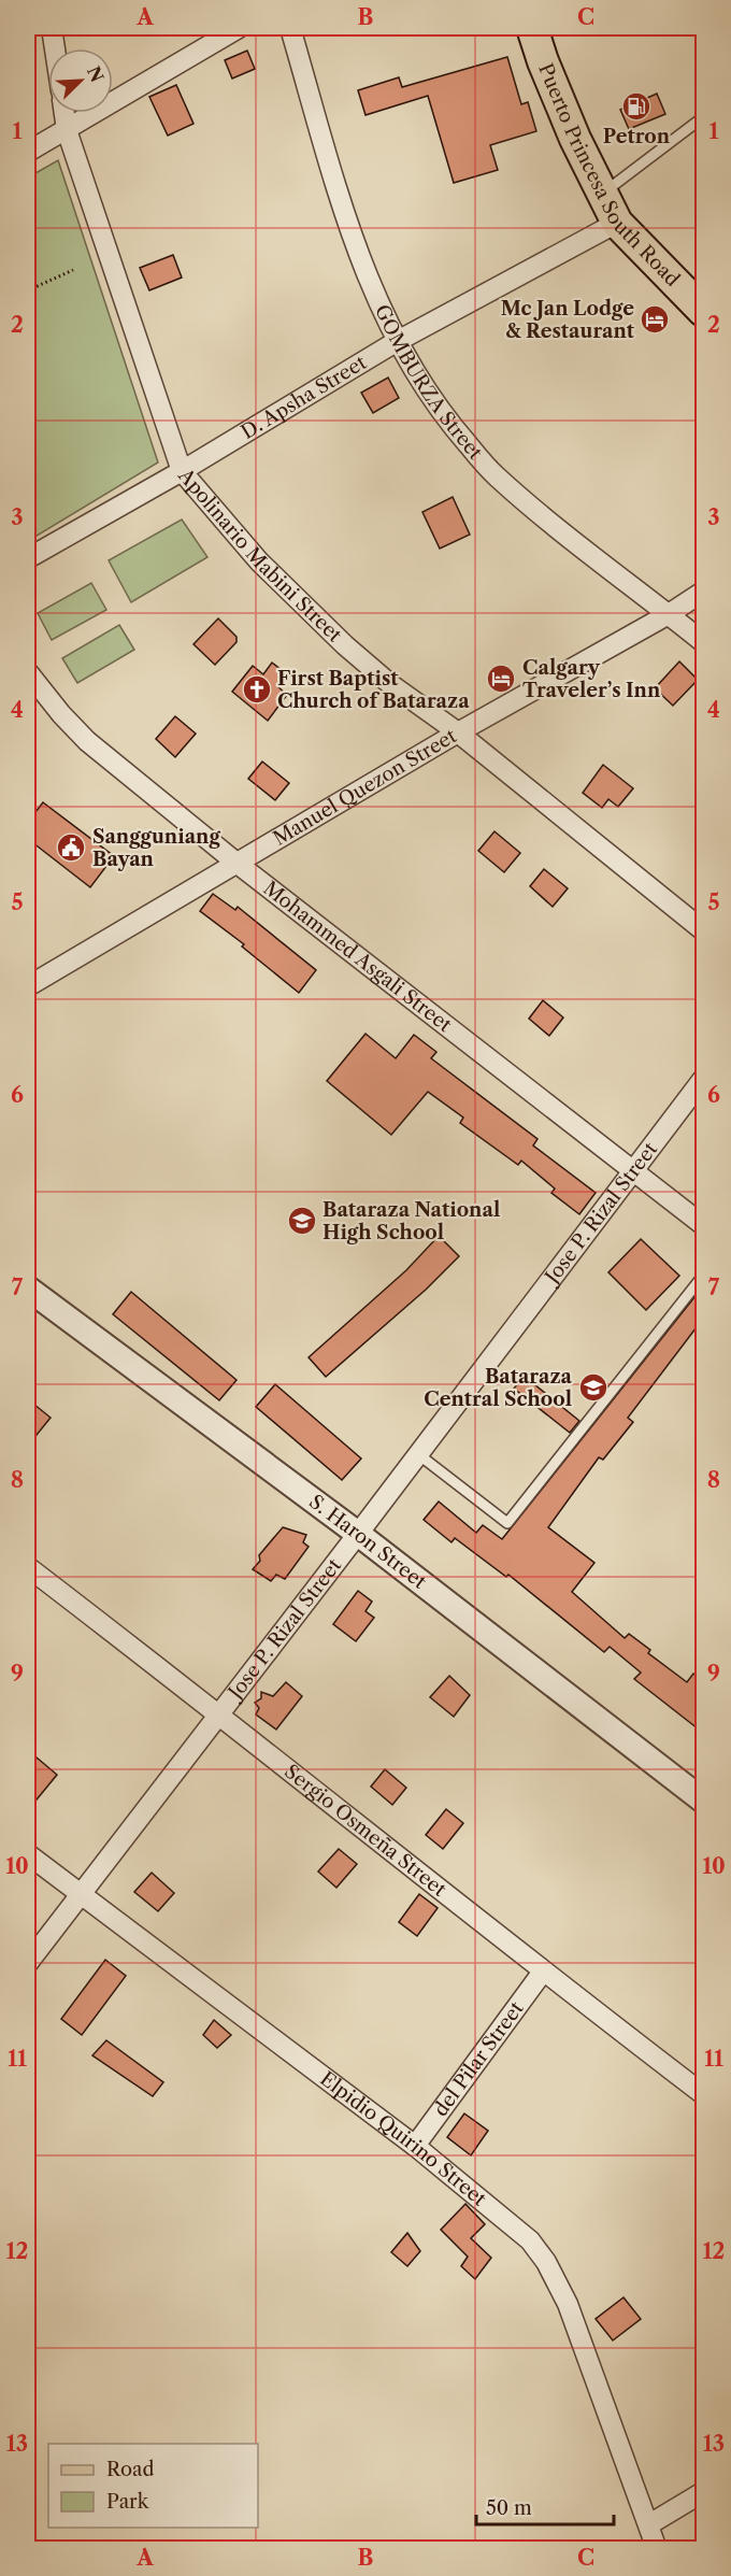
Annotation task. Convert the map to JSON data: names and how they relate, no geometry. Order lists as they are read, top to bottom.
{
  "streets": {
    "main road": ["Puerto Princesa South Road"],
    "street": [
      "GOMBURZA Street",
      "D. Apsha Street",
      "Apolinario Mabini Street",
      "Manuel Quezon Street",
      "Mohammed Asgali Street",
      "Jose P. Rizal Street",
      "S. Haron Street",
      "Sergio Osmeña Street",
      "del Pilar Street",
      "Elpidio Quirino Street"
    ]
  },
  "crossings": [
    ["Puerto Princesa South Road", "D. Apsha Street"],
    ["GOMBURZA Street", "D. Apsha Street"],
    ["GOMBURZA Street", "Manuel Quezon Street"],
    ["D. Apsha Street", "Apolinario Mabini Street"],
    ["Apolinario Mabini Street", "Manuel Quezon Street"],
    ["Manuel Quezon Street", "Mohammed Asgali Street"],
    ["Mohammed Asgali Street", "Jose P. Rizal Street"],
    ["Jose P. Rizal Street", "S. Haron Street"],
    ["Jose P. Rizal Street", "Sergio Osmeña Street"],
    ["Jose P. Rizal Street", "Elpidio Quirino Street"],
    ["Sergio Osmeña Street", "del Pilar Street"],
    ["del Pilar Street", "Elpidio Quirino Street"]
  ],
  "places": {
    "fuel station": ["Petron"],
    "hotel": ["Mc Jan Lodge & Restaurant", "Calgary Traveler’s Inn"],
    "church": ["First Baptist Church of Bataraza"],
    "public building": ["Sangguniang Bayan"],
    "school or university": ["Bataraza National High School", "Bataraza Central School"]
  },
  "legend": ["Road", "Park"],
  "scale_bar": "50 m",
  "north": "top right",
  "grid": {
    "columns": ["A", "B", "C"],
    "rows": [
      "1",
      "2",
      "3",
      "4",
      "5",
      "6",
      "7",
      "8",
      "9",
      "10",
      "11",
      "12",
      "13"
    ]
  }
}
